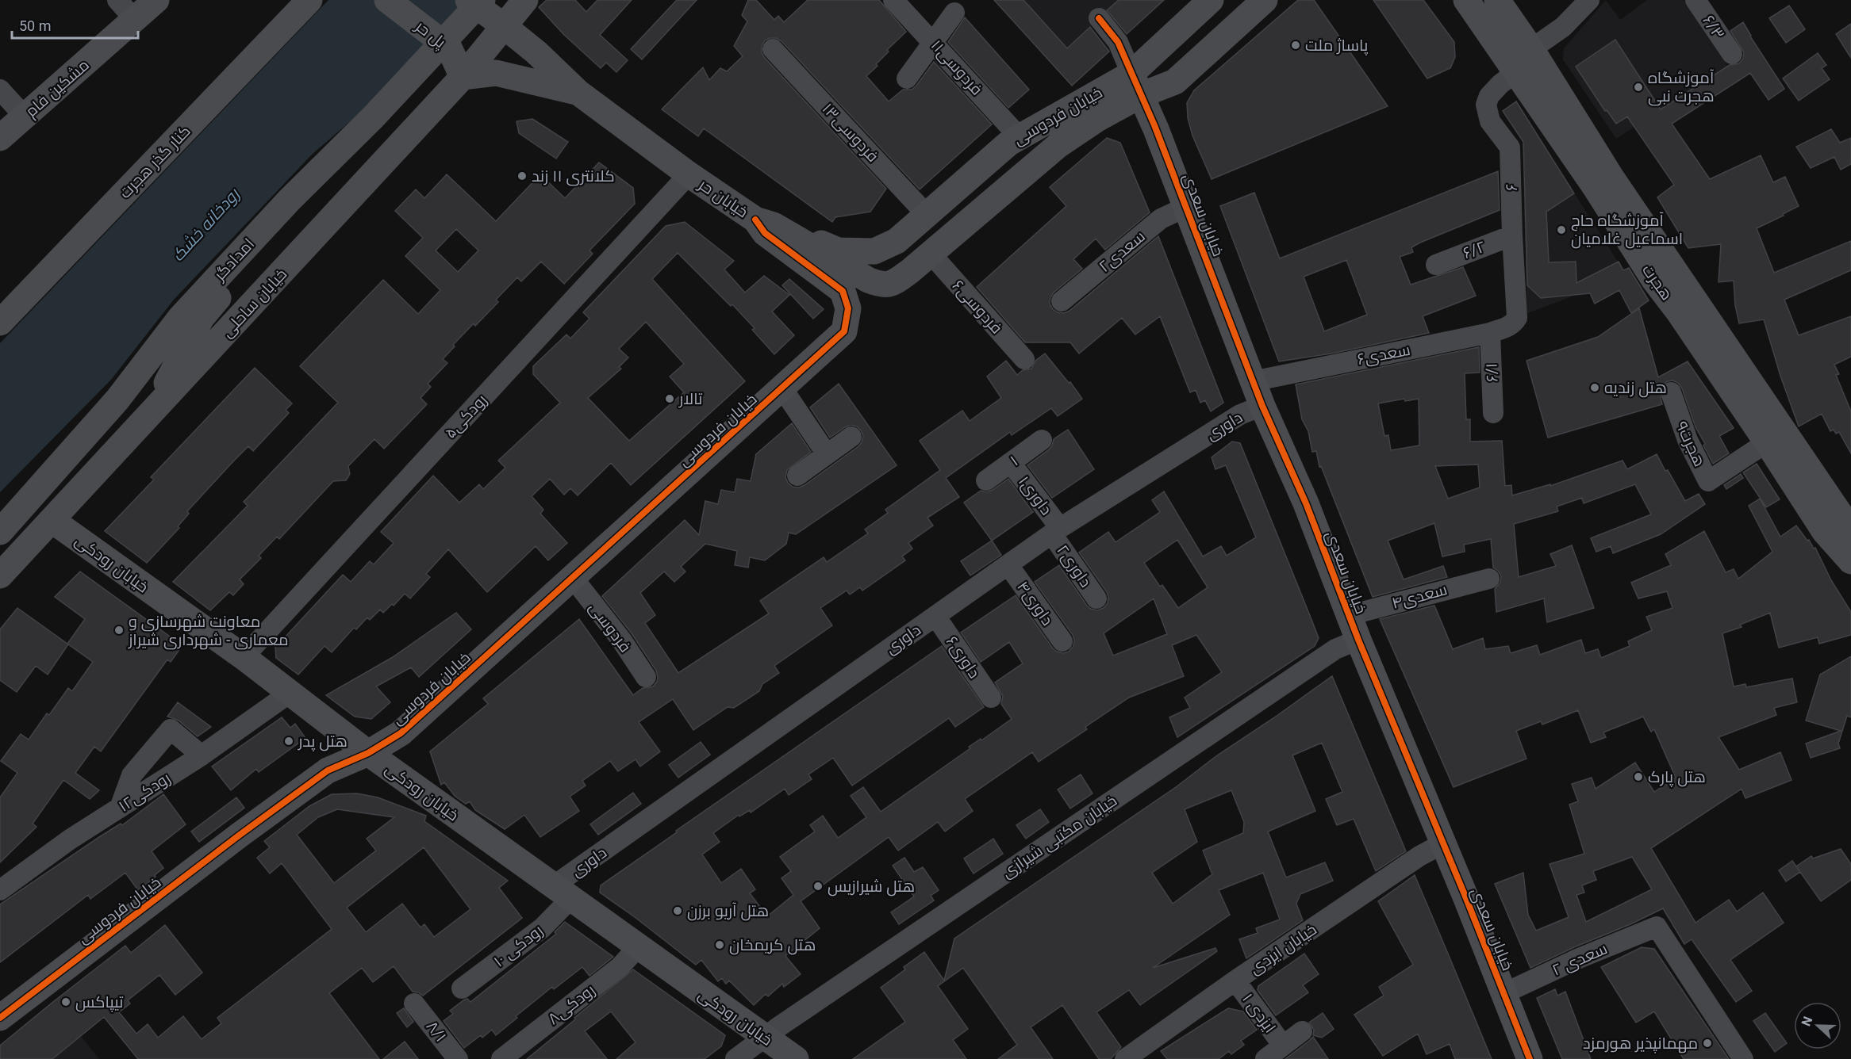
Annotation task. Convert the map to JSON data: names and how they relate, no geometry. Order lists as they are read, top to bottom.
{
  "streets": {
    "street": [
      "۶/۳",
      "پل حر",
      "فردوسی۱۱",
      "مشکین فام",
      "خیابان فردوسی",
      "فردوسی۱۳",
      "کنار گذر هجرت",
      "۶",
      "خیابان حر",
      "خیابان سعدی",
      "۶/۲",
      "سعدی۲",
      "امدادگر",
      "هجرت",
      "خیابان ساحلی",
      "فردوسی۶",
      "سعدی۶",
      "۶/۱",
      "رودکی۵",
      "داوری",
      "هجرت۹",
      "۱",
      "داوری۱",
      "خیابان رودکی",
      "داوری۲",
      "سعدی۴",
      "داوری۴",
      "فردوسی",
      "داوری۶",
      "رودکی۱۲",
      "خیابان مکتبی شیرازی",
      "رودکی ۱۰",
      "خیابان ایزدی",
      "سعدی ۲",
      "رودکی۸",
      "ایزدی ۱",
      "۸/۱"
    ]
  },
  "crossings": [
    ["پل حر", "خیابان حر"],
    ["پل حر", "خیابان ساحلی"],
    ["فردوسی۱۱", "خیابان فردوسی"],
    ["خیابان فردوسی", "فردوسی۱۳"],
    ["خیابان فردوسی", "خیابان حر"],
    ["خیابان فردوسی", "خیابان سعدی"],
    ["خیابان فردوسی", "فردوسی۶"],
    ["خیابان فردوسی", "خیابان رودکی"],
    ["خیابان فردوسی", "فردوسی"],
    ["۶", "۶/۲"],
    ["۶", "هجرت"],
    ["۶", "سعدی۶"],
    ["خیابان حر", "خیابان ساحلی"],
    ["خیابان حر", "رودکی۵"],
    ["خیابان سعدی", "سعدی۲"],
    ["خیابان سعدی", "سعدی۶"],
    ["خیابان سعدی", "داوری"],
    ["خیابان سعدی", "سعدی۴"],
    ["خیابان سعدی", "خیابان مکتبی شیرازی"],
    ["خیابان سعدی", "خیابان ایزدی"],
    ["خیابان سعدی", "سعدی ۲"],
    ["هجرت", "هجرت۹"],
    ["خیابان ساحلی", "خیابان رودکی"],
    ["سعدی۶", "۶/۱"],
    ["رودکی۵", "خیابان رودکی"],
    ["داوری", "داوری۱"],
    ["داوری", "خیابان رودکی"],
    ["داوری", "داوری۲"],
    ["داوری", "داوری۴"],
    ["داوری", "داوری۶"],
    ["داوری", "رودکی ۱۰"],
    ["۱", "داوری۱"],
    ["داوری۱", "داوری۲"],
    ["خیابان رودکی", "رودکی۱۲"],
    ["خیابان رودکی", "خیابان مکتبی شیرازی"],
    ["خیابان رودکی", "رودکی ۱۰"],
    ["خیابان رودکی", "رودکی۸"],
    ["خیابان ایزدی", "ایزدی ۱"]
  ],
  "water": ["رودخانه خشک"],
  "places": [
    "پاساژ ملت",
    "آموزشگاه هجرت نبی",
    "کلانتری ۱۱ زند",
    "آموزشگاه حاج اسماعیل غلامیان",
    "هتل زندیه",
    "تالار",
    "معاونت شهرسازی و معماری - شهرداری شیراز",
    "هتل پدر",
    "هتل پارک",
    "هتل شیرازیس",
    "هتل آریو برزن",
    "هتل کریمخان",
    "تیپاکس",
    "مهمانپذیر هورمزد"
  ],
  "scale_bar": "50 m",
  "north": "left"
}
